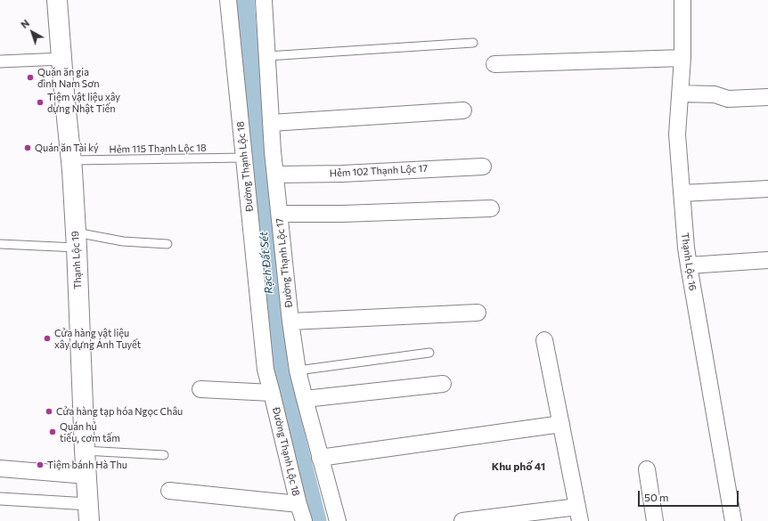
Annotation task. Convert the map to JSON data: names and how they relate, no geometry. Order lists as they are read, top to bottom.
{
  "streets": {
    "street": [
      "Đường Thạnh Lộc 18",
      "Hẻm 102 Thạnh Lộc 17",
      "Thạnh Lộc 19",
      "Thạnh Lộc 16",
      "Đường Thạnh Lộc 17"
    ],
    "lane": ["Hẻm 115 Thạnh Lộc 18"]
  },
  "crossings": [
    ["Hẻm 115 Thạnh Lộc 18", "Đường Thạnh Lộc 18"],
    ["Hẻm 115 Thạnh Lộc 18", "Thạnh Lộc 19"],
    ["Hẻm 102 Thạnh Lộc 17", "Đường Thạnh Lộc 17"]
  ],
  "districts": ["Khu phố 41"],
  "water": ["Rạch Đất Sét"],
  "places": [
    "Quán ăn gia đình Nam Sơn",
    "Tiệm vật liệu xây dựng Nhật Tiến",
    "Quán ăn Tài ký",
    "Cửa hàng vật liệu xây dựng Ánh Tuyết",
    "Cửa hàng tạp hóa Ngọc Châu",
    "Quán hủ tiếu, cơm tấm",
    "Tiệm bánh Hà Thu"
  ],
  "scale_bar": "50 m",
  "north": "top left"
}
